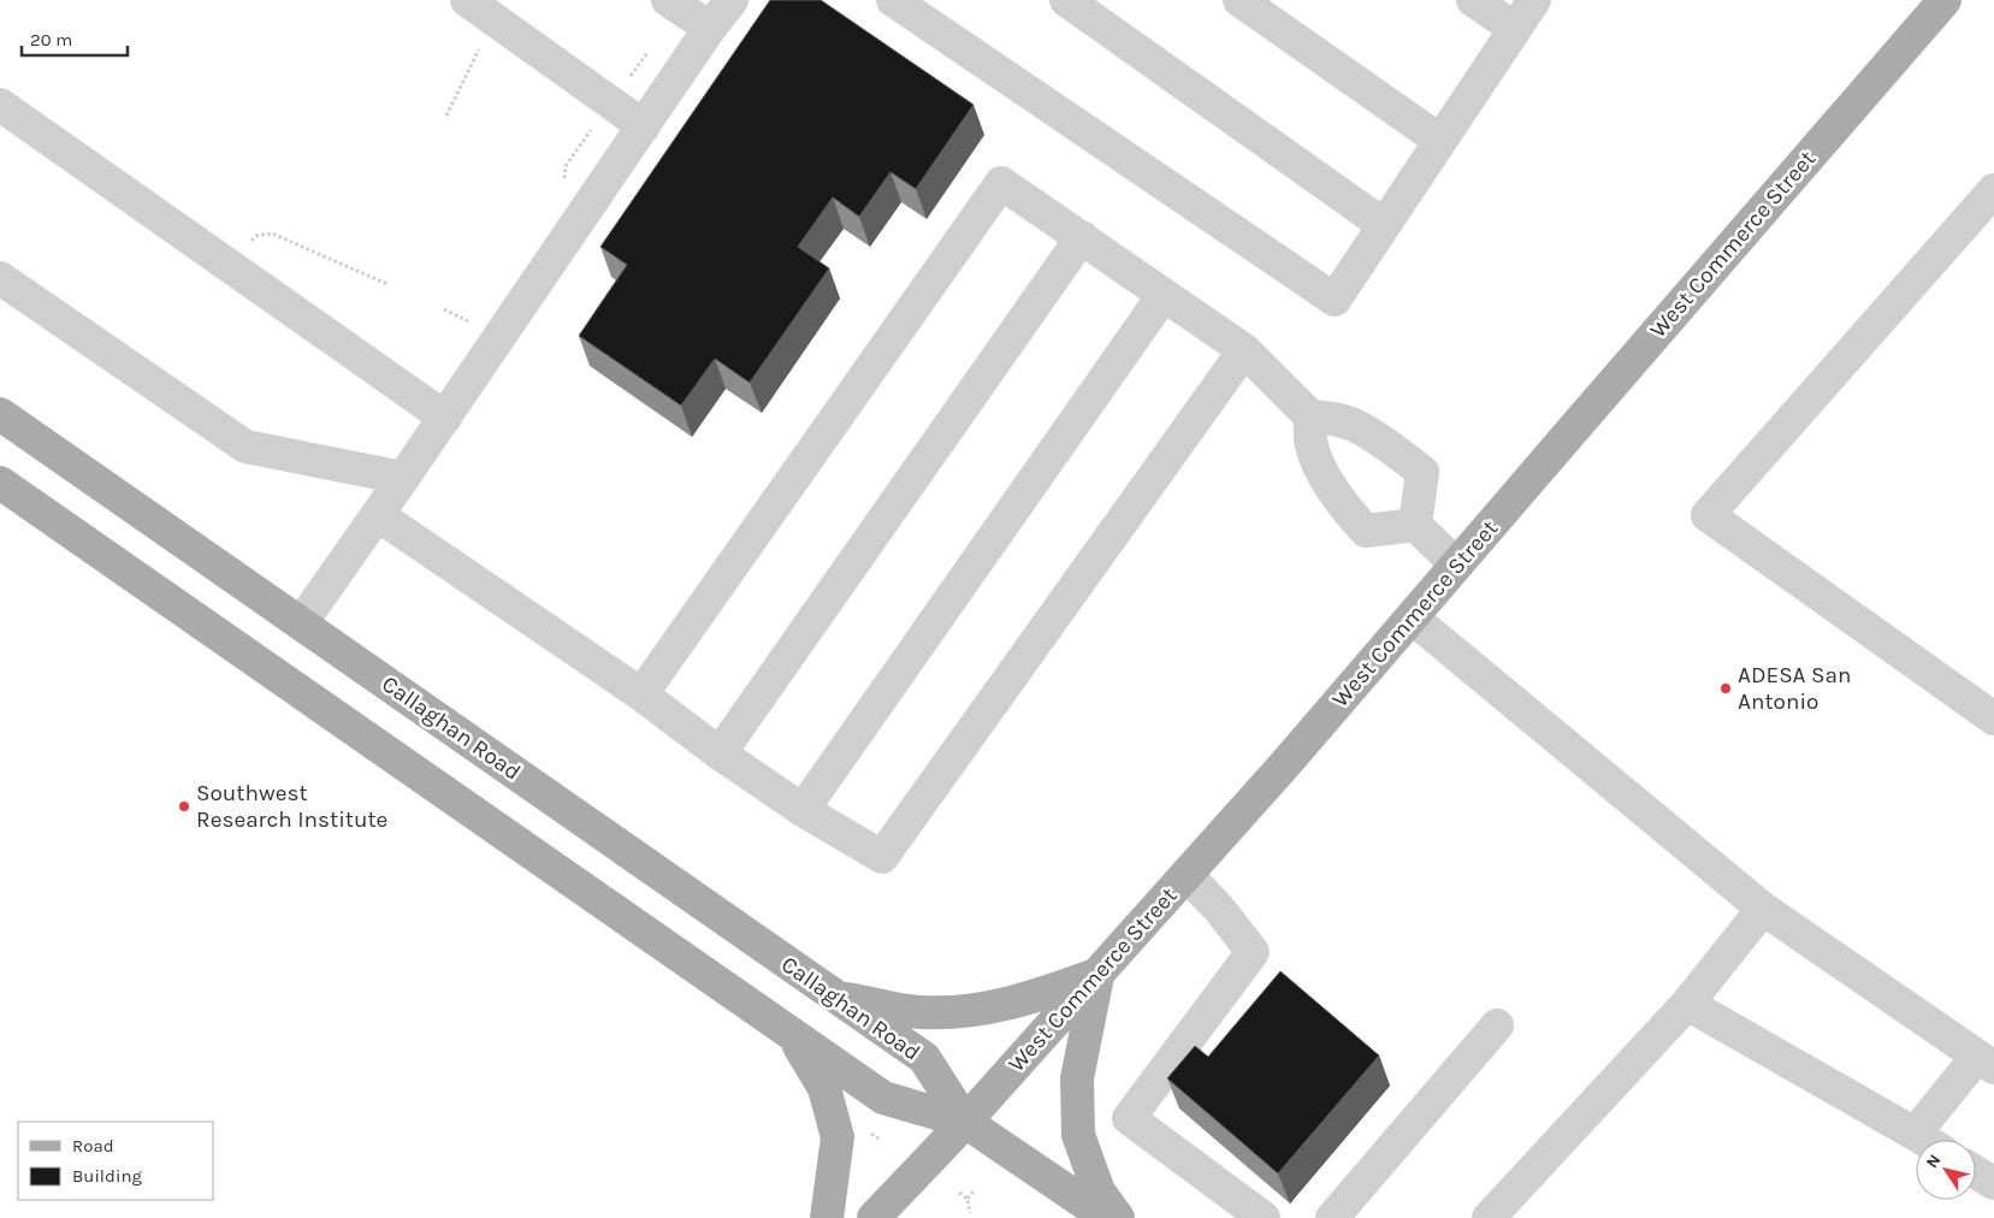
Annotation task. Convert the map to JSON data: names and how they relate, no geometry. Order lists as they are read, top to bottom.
{
  "streets": {
    "main road": ["West Commerce Street", "Callaghan Road"]
  },
  "crossings": [
    ["West Commerce Street", "Callaghan Road"]
  ],
  "places": ["ADESA San Antonio", "Southwest Research Institute"],
  "legend": ["Road", "Building"],
  "scale_bar": "20 m",
  "north": "top left"
}
